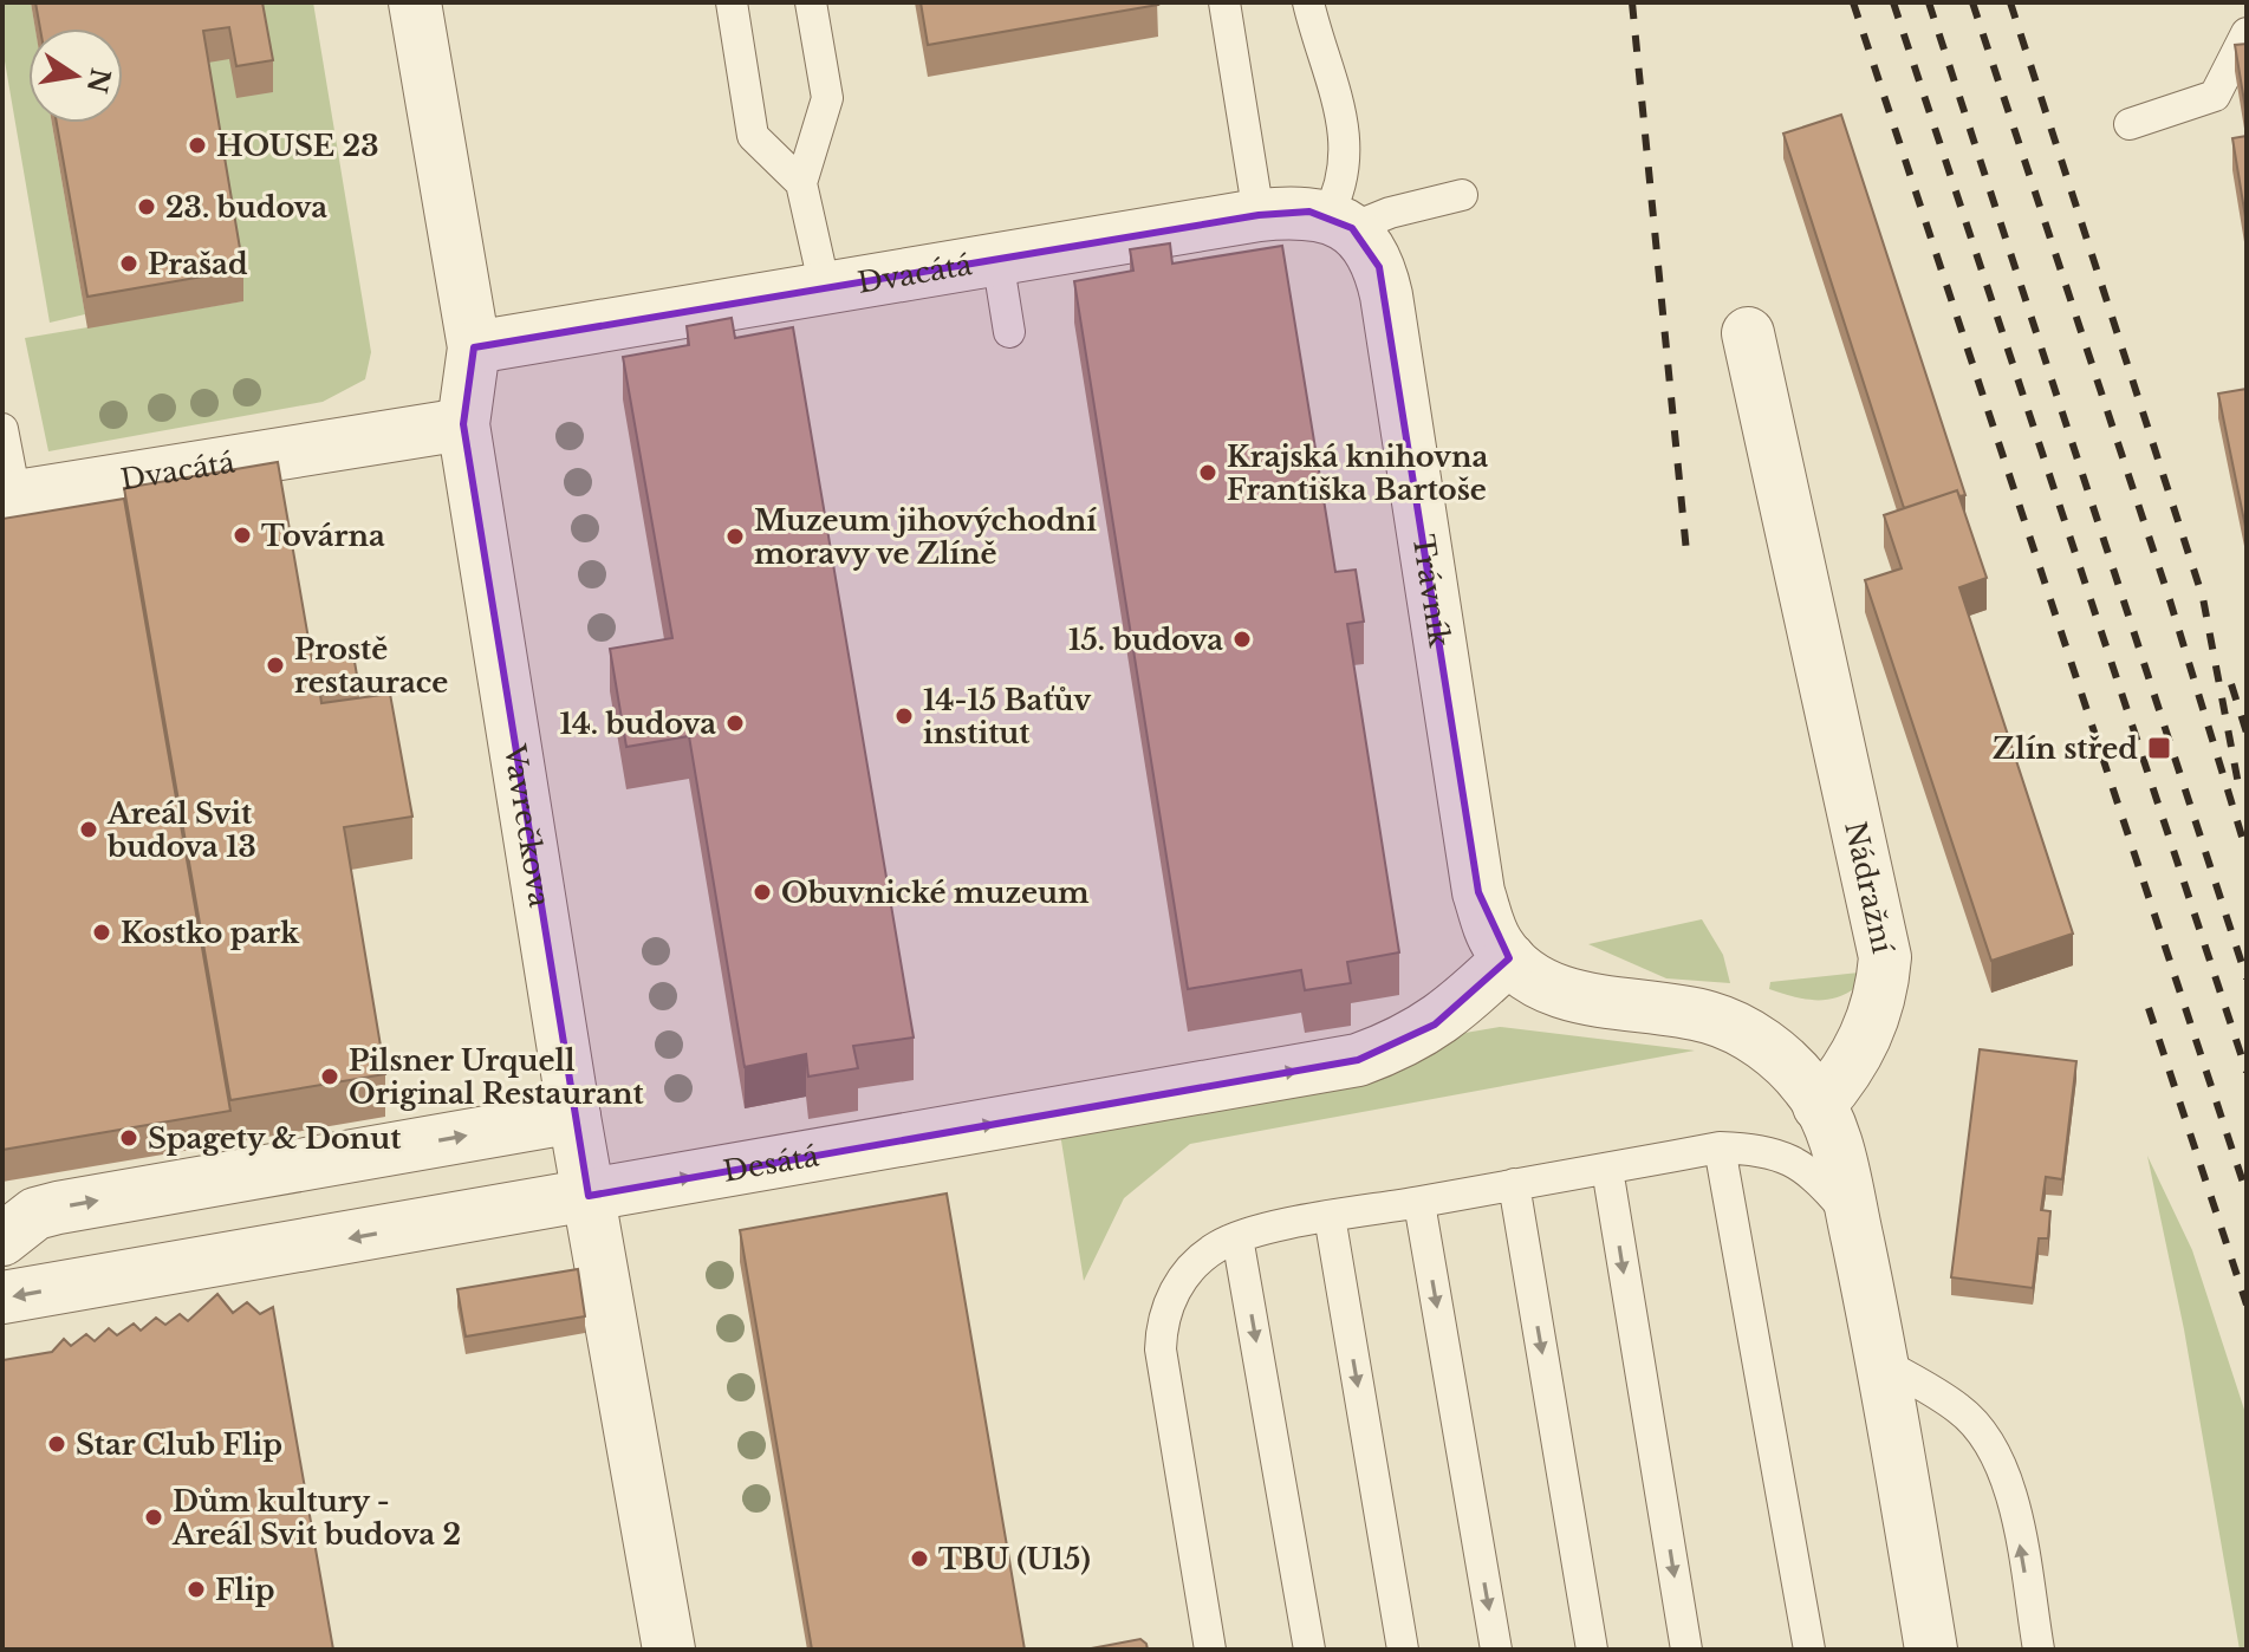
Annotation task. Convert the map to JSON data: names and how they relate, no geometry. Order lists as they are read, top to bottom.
{
  "streets": {
    "street": [
      "Dvacátá",
      "Trávník",
      "Vavrečkova",
      "Nádražní",
      "Desátá"
    ]
  },
  "crossings": [
    ["Dvacátá", "Trávník"],
    ["Dvacátá", "Vavrečkova"],
    ["Trávník", "Desátá"],
    ["Vavrečkova", "Desátá"]
  ],
  "places": {
    "other": [
      "HOUSE 23",
      "23. budova",
      "Prašad",
      "Krajská knihovna Františka Bartoše",
      "Továrna",
      "Muzeum jihovýchodní moravy ve Zlíně",
      "15. budova",
      "Prostě restaurace",
      "14-15 Baťův institut",
      "14. budova",
      "Areál Svit budova 13",
      "Obuvnické muzeum",
      "Kostko park",
      "Pilsner Urquell Original Restaurant",
      "Spagety & Donut",
      "Star Club Flip",
      "Dům kultury - Areál Svit budova 2",
      "TBU (U15)",
      "Flip"
    ],
    "transit": ["Zlín střed"]
  },
  "north": "right"
}
